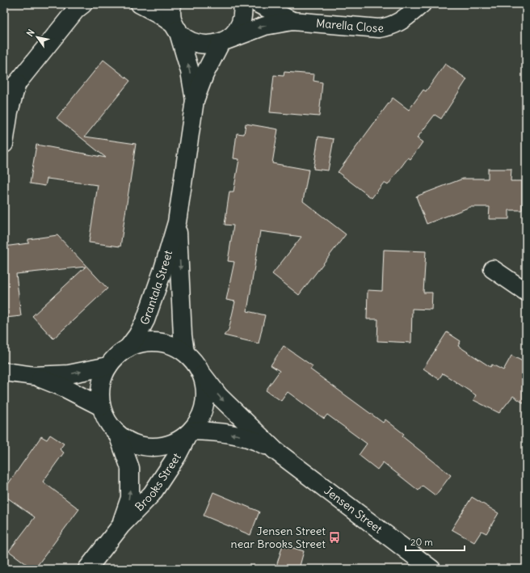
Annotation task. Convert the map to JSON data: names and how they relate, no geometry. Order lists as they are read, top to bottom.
{
  "streets": {
    "street": [
      "Marella Close",
      "Grantala Street",
      "Brooks Street",
      "Jensen Street"
    ]
  },
  "crossings": [
    ["Marella Close", "Grantala Street"],
    ["Grantala Street", "Brooks Street"],
    ["Grantala Street", "Jensen Street"],
    ["Brooks Street", "Jensen Street"]
  ],
  "places": {
    "bus stop": ["Jensen Street near Brooks Street"]
  },
  "scale_bar": "20 m",
  "north": "top left"
}
